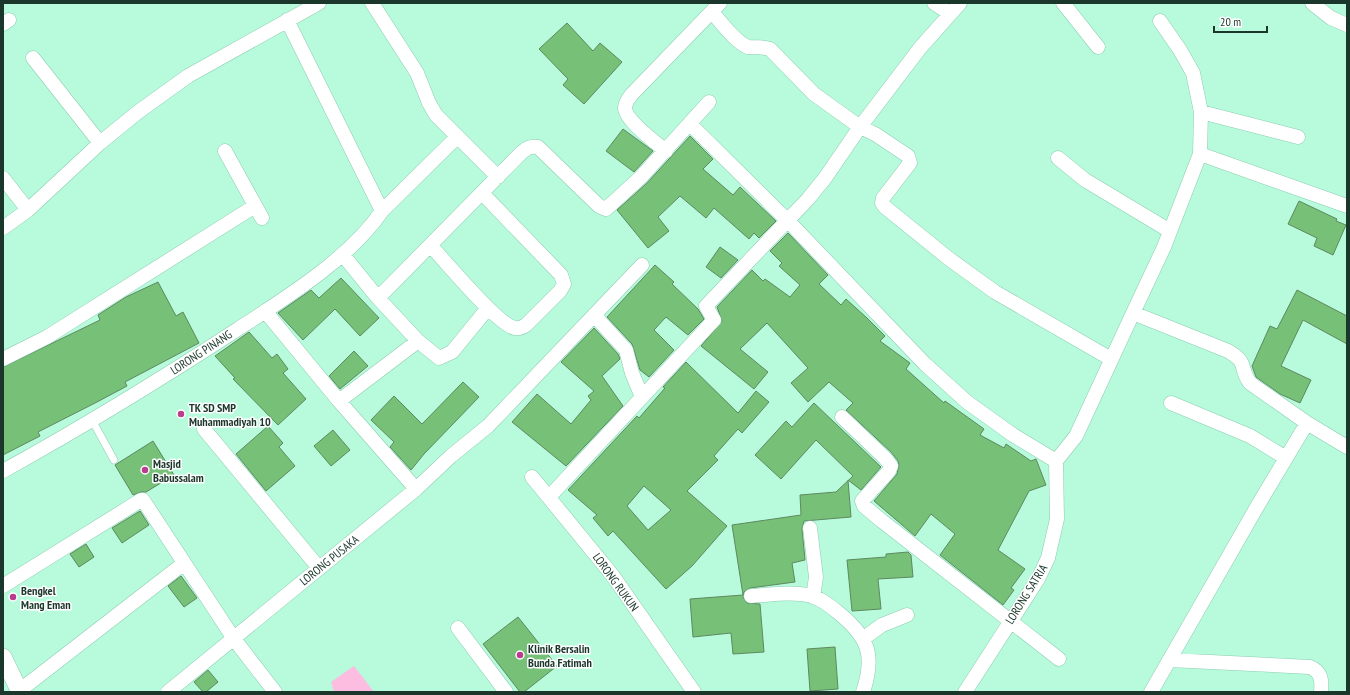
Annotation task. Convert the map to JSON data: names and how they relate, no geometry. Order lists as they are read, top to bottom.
{
  "streets": {
    "street": [
      "LORONG PINANG",
      "LORONG PUSAKA",
      "LORONG RUKUN",
      "LORONG SATRIA"
    ]
  },
  "places": [
    "TK SD SMP Muhammadiyah 10",
    "Masjid Babussalam",
    "Bengkel Mang Eman",
    "Klinik Bersalin Bunda Fatimah"
  ],
  "scale_bar": "20 m"
}
